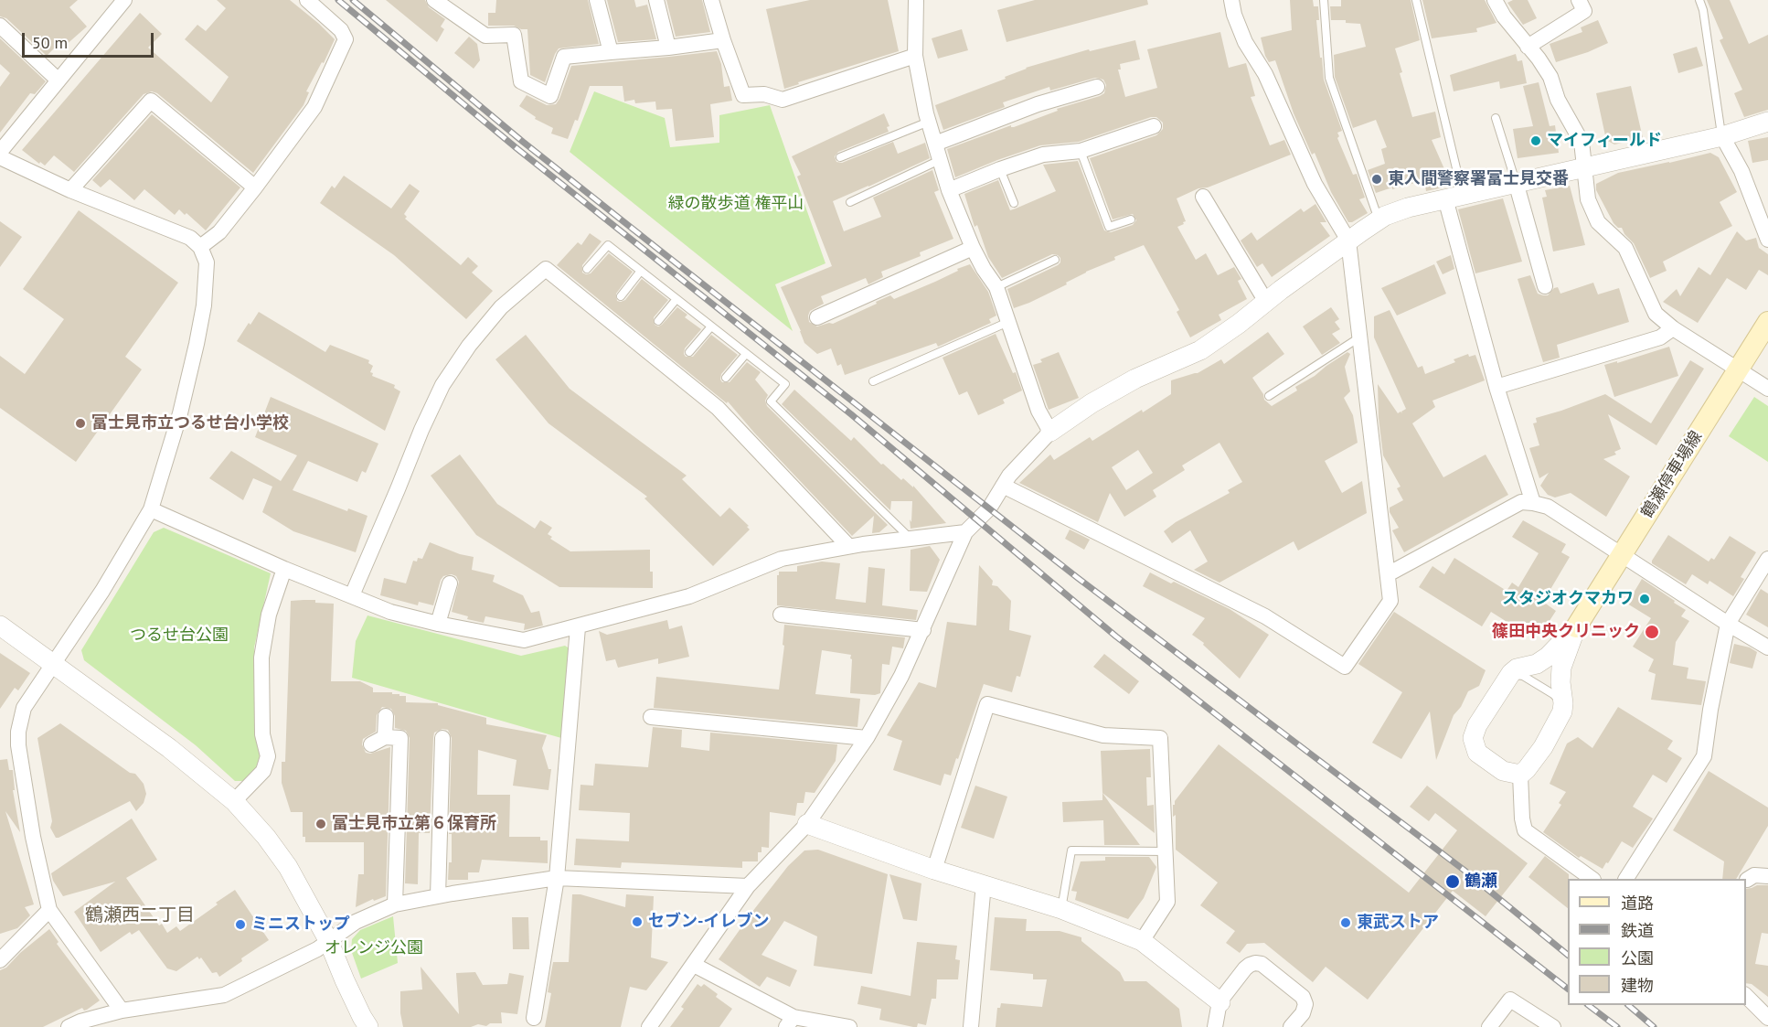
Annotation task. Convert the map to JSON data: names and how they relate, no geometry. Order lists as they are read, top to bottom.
{
  "streets": {
    "main road": ["鶴瀬停車場線"]
  },
  "districts": ["鶴瀬西二丁目"],
  "parks": ["緑の散歩道 権平山", "つるせ台公園", "オレンジ公園"],
  "places": [
    "マイフィールド",
    "東入間警察署富士見交番",
    "富士見市立つるせ台小学校",
    "スタジオクマカワ",
    "篠田中央クリニック",
    "富士見市立第６保育所",
    "鶴瀬",
    "セブン-イレブン",
    "東武ストア",
    "ミニストップ"
  ],
  "legend": [
    "道路",
    "鉄道",
    "公園",
    "建物"
  ],
  "scale_bar": "50 m"
}
